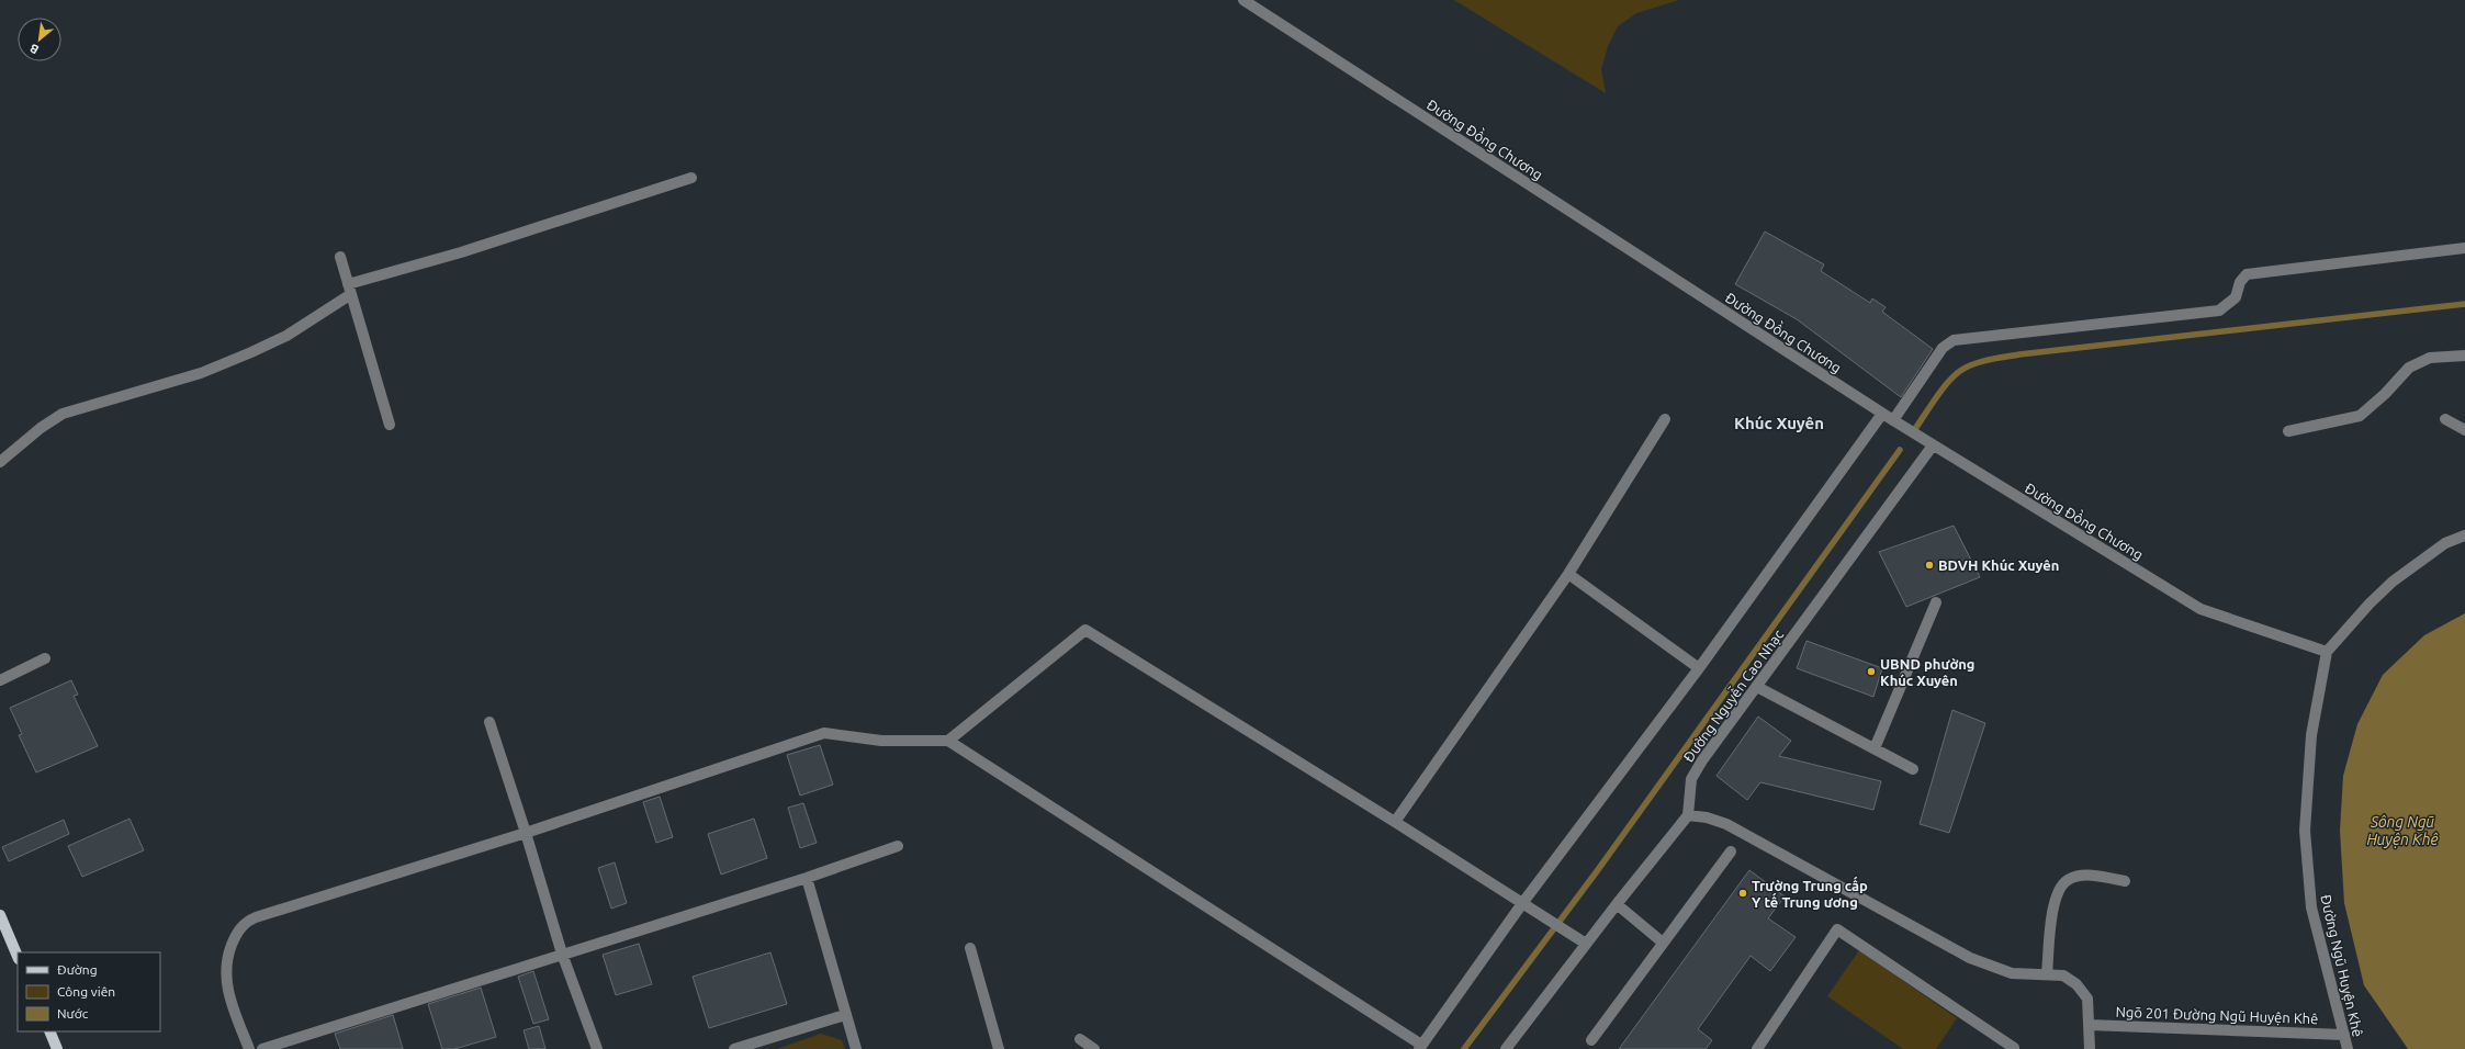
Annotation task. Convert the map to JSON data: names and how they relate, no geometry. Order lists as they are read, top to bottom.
{
  "streets": {
    "street": [
      "Đường Đồng Chương",
      "Đường Nguyễn Cao Nhạc",
      "Đường Ngũ Huyện Khê",
      "Ngõ 201 Đường Ngũ Huyện Khê"
    ]
  },
  "crossings": [
    ["Đường Đồng Chương", "Đường Nguyễn Cao Nhạc"],
    ["Đường Đồng Chương", "Đường Ngũ Huyện Khê"],
    ["Đường Ngũ Huyện Khê", "Ngõ 201 Đường Ngũ Huyện Khê"]
  ],
  "districts": ["Khúc Xuyên"],
  "water": ["Sông Ngũ Huyện Khê"],
  "places": ["BDVH Khúc Xuyên", "UBND phường Khúc Xuyên", "Trường Trung cấp Y tế Trung ương"],
  "legend": ["Đường", "Công viên", "Nước"],
  "north": "bottom left"
}
